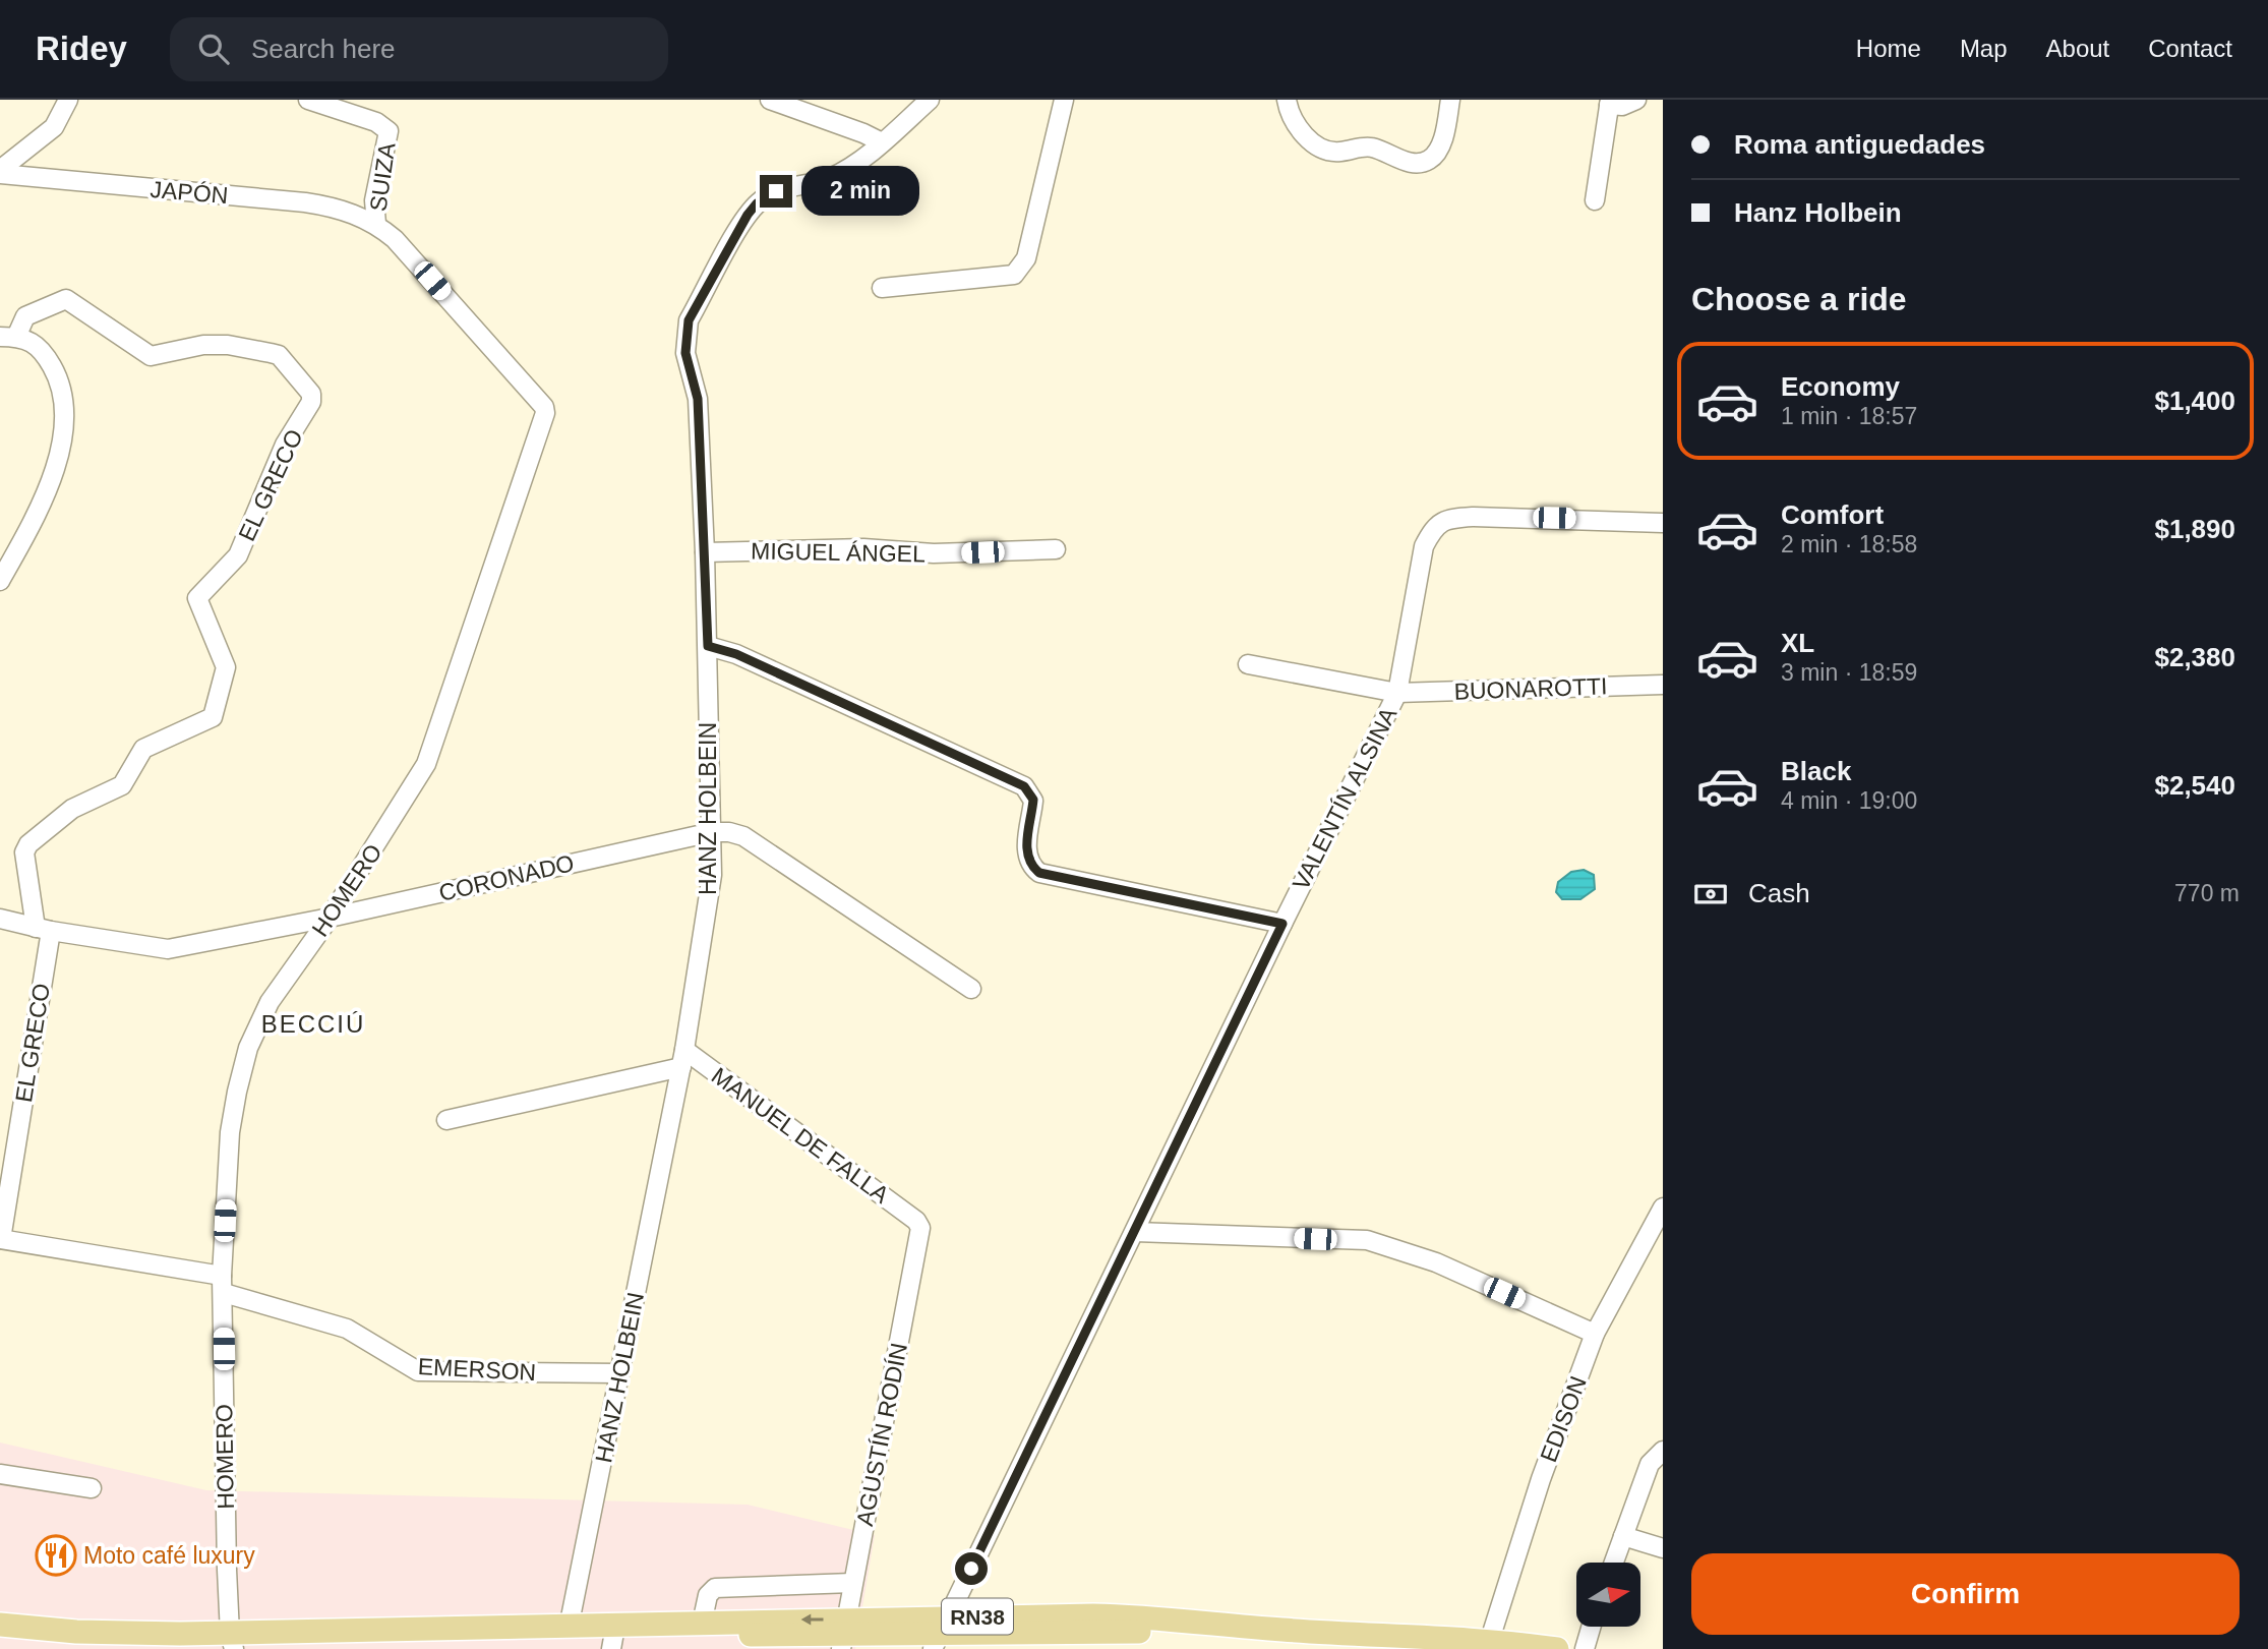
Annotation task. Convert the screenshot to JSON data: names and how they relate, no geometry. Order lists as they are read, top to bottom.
{
  "streets": {
    "main road": ["RN38"],
    "street": [
      "SUIZA",
      "JAPÓN",
      "EL GRECO",
      "MIGUEL ÁNGEL",
      "BUONAROTTI",
      "VALENTÍN ALSINA",
      "HANZ HOLBEIN",
      "CORONADO",
      "HOMERO",
      "MANUEL DE FALLA",
      "EMERSON",
      "EDISON",
      "AGUSTÍN RODÍN"
    ]
  },
  "crossings": [
    ["SUIZA", "JAPÓN"],
    ["SUIZA", "HOMERO"],
    ["JAPÓN", "HOMERO"],
    ["EL GRECO", "CORONADO"],
    ["EL GRECO", "EMERSON"],
    ["MIGUEL ÁNGEL", "HANZ HOLBEIN"],
    ["BUONAROTTI", "VALENTÍN ALSINA"],
    ["VALENTÍN ALSINA", "RN38"],
    ["HANZ HOLBEIN", "CORONADO"],
    ["HANZ HOLBEIN", "MANUEL DE FALLA"],
    ["HANZ HOLBEIN", "EMERSON"],
    ["HANZ HOLBEIN", "RN38"],
    ["CORONADO", "HOMERO"],
    ["HOMERO", "EMERSON"],
    ["HOMERO", "RN38"],
    ["MANUEL DE FALLA", "AGUSTÍN RODÍN"],
    ["EDISON", "RN38"],
    ["AGUSTÍN RODÍN", "RN38"]
  ],
  "districts": ["BECCIÚ"],
  "places": {
    "restaurant": ["Moto café luxury"]
  },
  "north": "right",
  "page": {
    "header": "Ridey",
    "search": "Search here",
    "nav": [
      "Home",
      "Map",
      "About",
      "Contact"
    ],
    "banner": ["Roma antiguedades", "Hanz Holbein"],
    "bubble": "2 min",
    "heading": "Choose a ride",
    "list": [
      {
        "name": "Economy",
        "note": "1 min · 18:57",
        "value": "$1,400"
      },
      {
        "name": "Comfort",
        "note": "2 min · 18:58",
        "value": "$1,890"
      },
      {
        "name": "XL",
        "note": "3 min · 18:59",
        "value": "$2,380"
      },
      {
        "name": "Black",
        "note": "4 min · 19:00",
        "value": "$2,540"
      }
    ],
    "pay": ["Cash", "770 m"],
    "buttons": "Confirm"
  }
}
